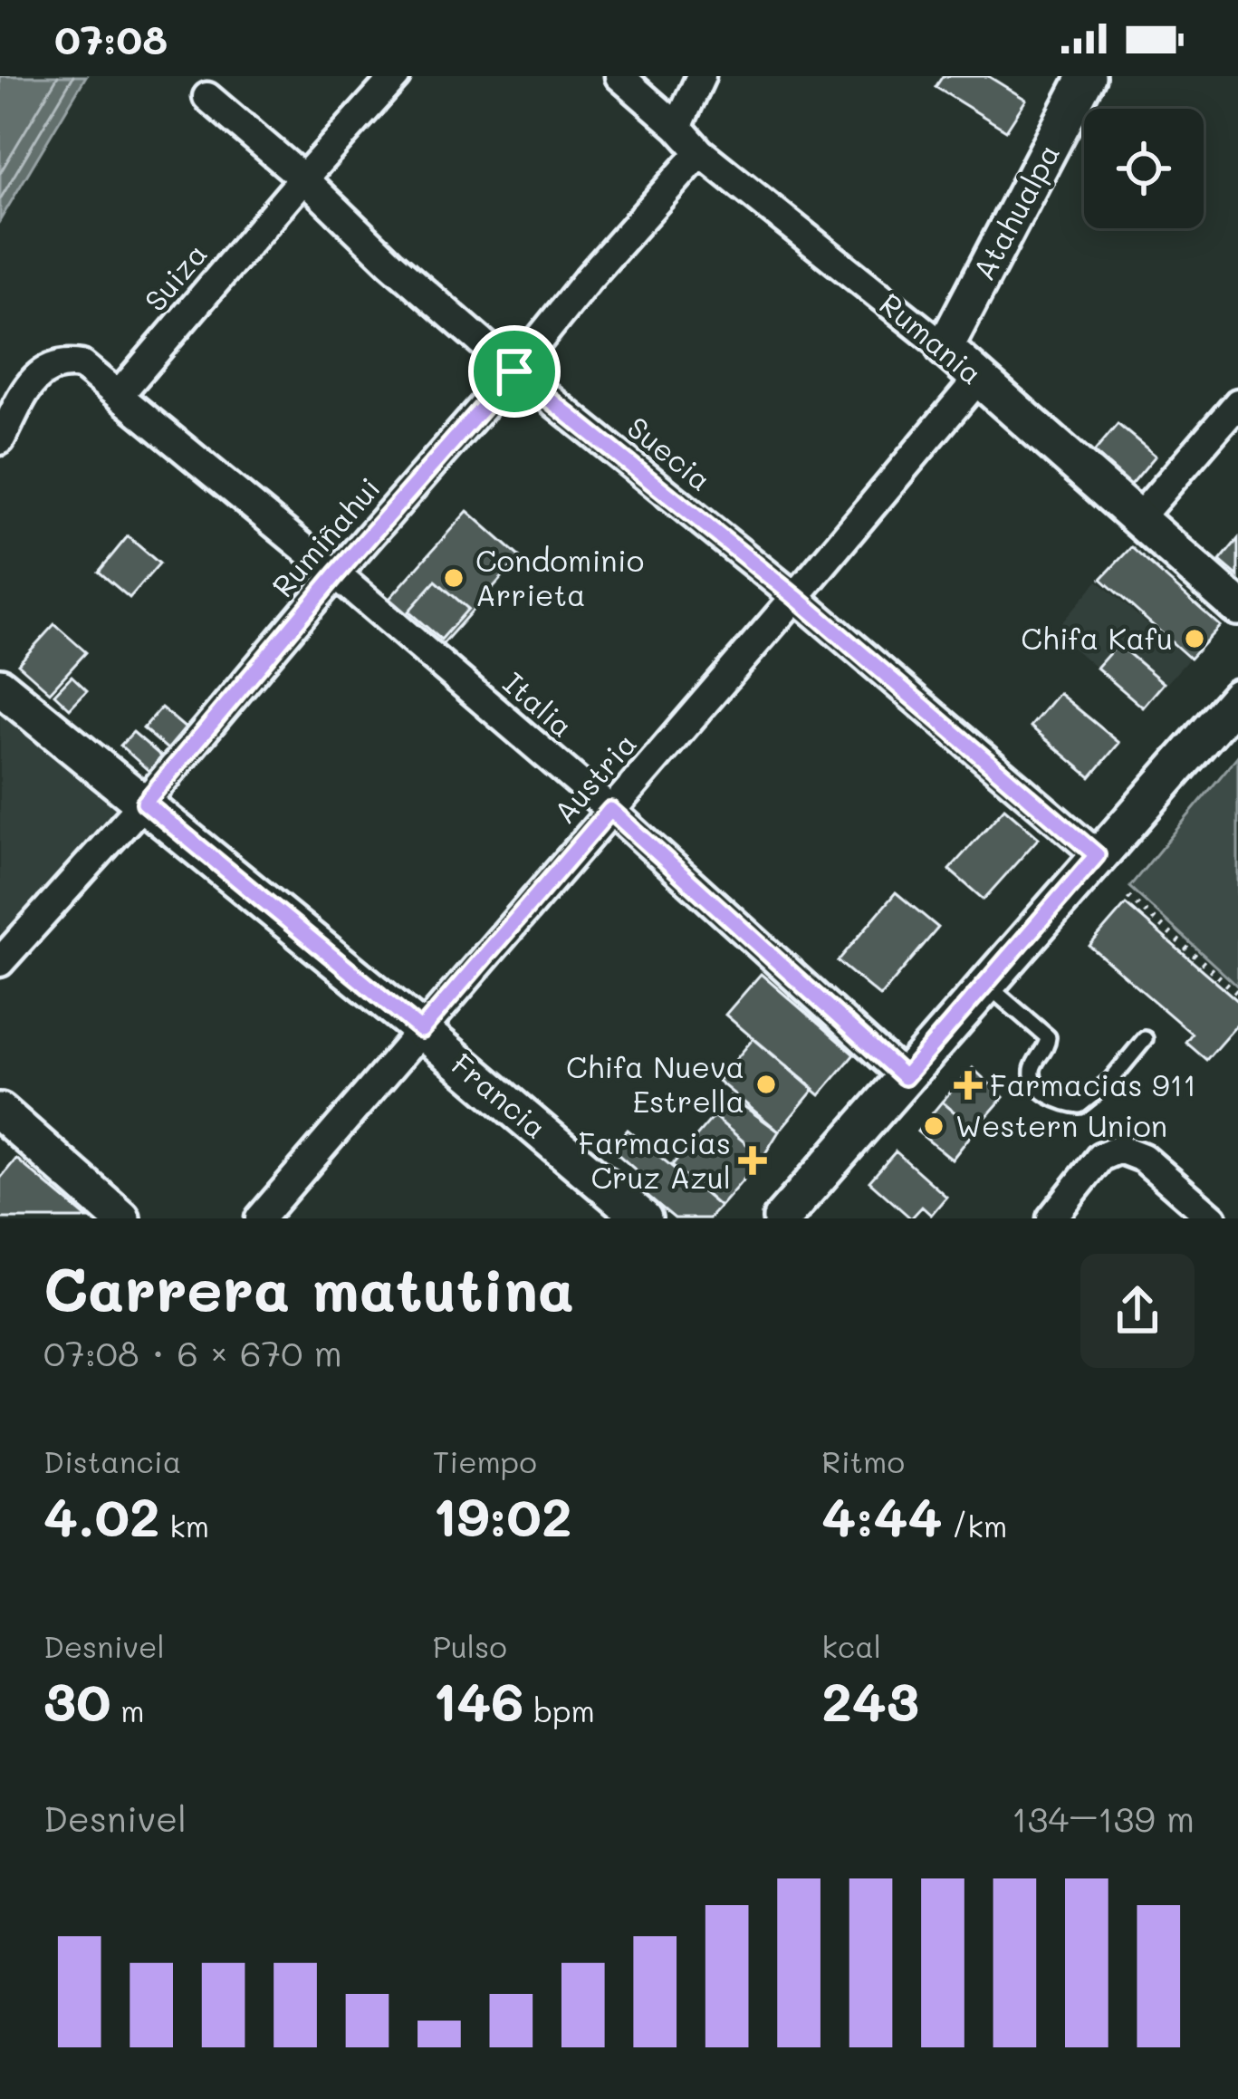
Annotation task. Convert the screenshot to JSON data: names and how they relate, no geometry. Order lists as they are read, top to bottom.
{
  "streets": {
    "street": [
      "Atahualpa",
      "Suiza",
      "Rumania",
      "Suecia",
      "Rumiñahui",
      "Italia",
      "Austria",
      "Francia"
    ]
  },
  "crossings": [
    ["Atahualpa", "Rumania"],
    ["Suiza", "Suecia"],
    ["Suiza", "Italia"],
    ["Rumania", "Rumiñahui"],
    ["Rumania", "Austria"],
    ["Suecia", "Rumiñahui"],
    ["Suecia", "Austria"],
    ["Rumiñahui", "Italia"],
    ["Rumiñahui", "Francia"],
    ["Italia", "Austria"],
    ["Austria", "Francia"]
  ],
  "places": {
    "other": [
      "Condominio Arrieta",
      "Chifa Kafu",
      "Chifa Nueva Estrella",
      "Western Union"
    ],
    "health": ["Farmacias 911", "Farmacias Cruz Azul"]
  },
  "page": {
    "status": "07:08",
    "heading": ["Carrera matutina", "07:08 · 6 × 670 m"],
    "stats": [
      ["Distancia", "4.02 km"],
      ["Tiempo", "19:02"],
      ["Ritmo", "4:44 /km"],
      ["Desnivel", "30 m"],
      ["Pulso", "146 bpm"],
      ["kcal", "243"]
    ],
    "chart": ["Desnivel", "134–139 m"]
  }
}
